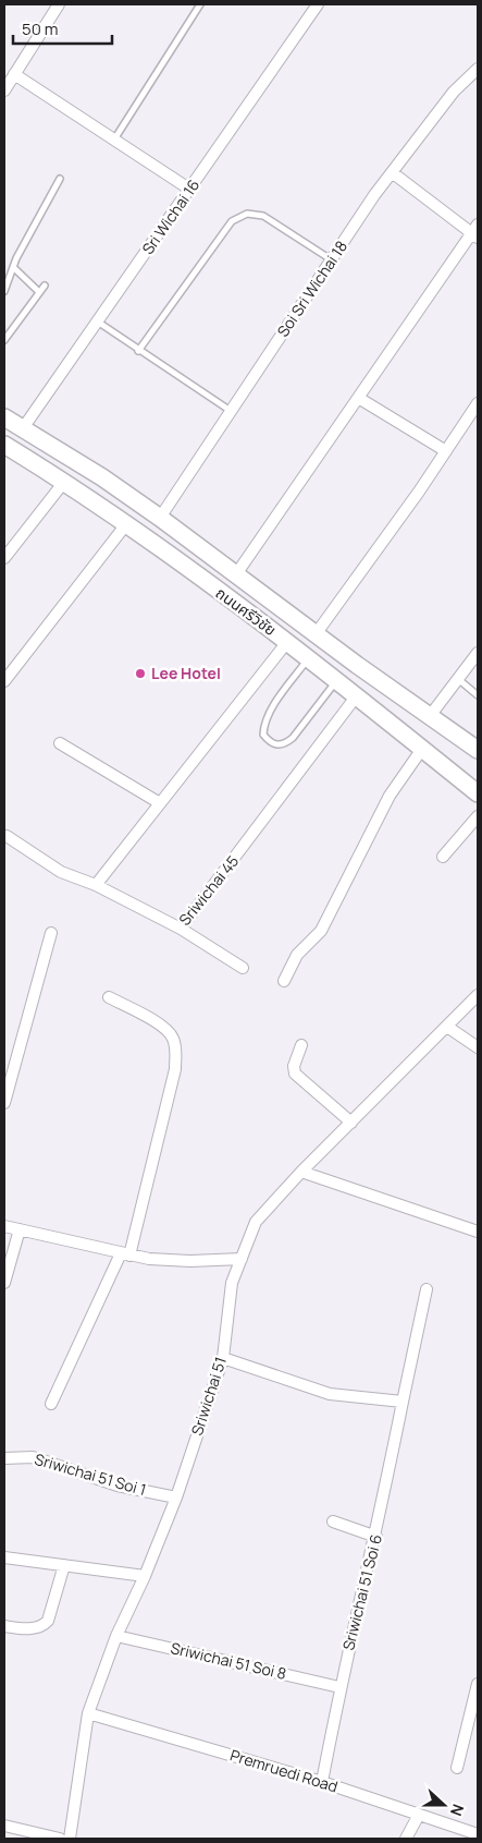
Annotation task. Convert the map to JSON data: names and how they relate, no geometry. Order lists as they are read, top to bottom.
{
  "streets": {
    "main road": ["ถนนศรีวิชัย"],
    "street": [
      "Sri Wichai 16",
      "Soi Sri Wichai 18",
      "Sriwichai 45",
      "Sriwichai 51",
      "Sriwichai 51 Soi 1",
      "Sriwichai 51 Soi 6",
      "Sriwichai 51 Soi 8",
      "Premruedi Road"
    ]
  },
  "crossings": [
    ["Sri Wichai 16", "ถนนศรีวิชัย"],
    ["Soi Sri Wichai 18", "ถนนศรีวิชัย"],
    ["ถนนศรีวิชัย", "Sriwichai 45"],
    ["Sriwichai 51", "Sriwichai 51 Soi 1"],
    ["Sriwichai 51", "Sriwichai 51 Soi 8"],
    ["Sriwichai 51", "Premruedi Road"],
    ["Sriwichai 51 Soi 6", "Sriwichai 51 Soi 8"],
    ["Sriwichai 51 Soi 6", "Premruedi Road"]
  ],
  "places": ["Lee Hotel"],
  "scale_bar": "50 m",
  "north": "right"
}
